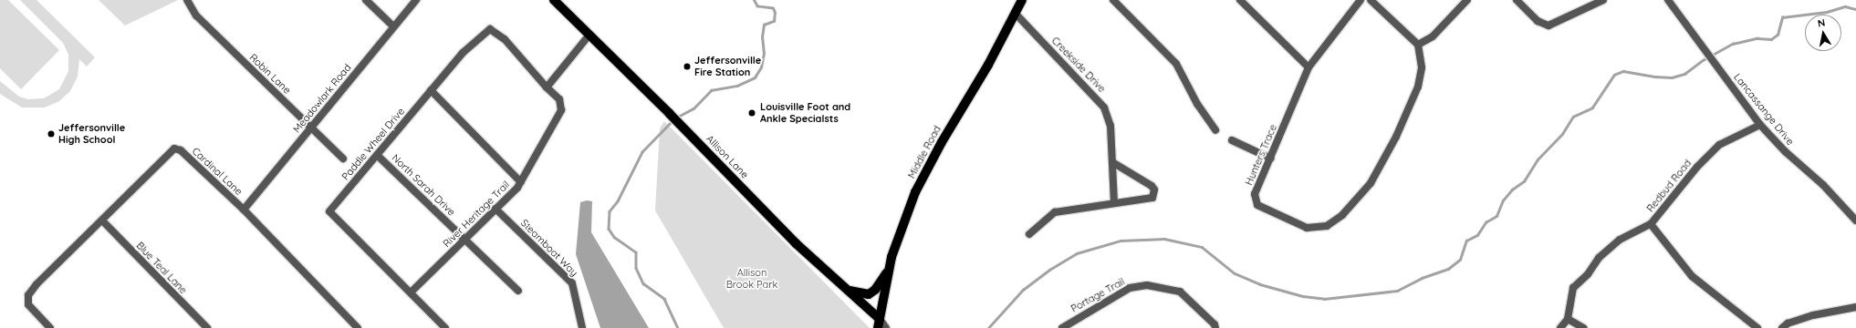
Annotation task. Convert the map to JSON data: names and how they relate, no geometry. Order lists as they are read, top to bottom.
{
  "streets": {
    "main road": ["Middle Road", "Allison Lane"],
    "street": [
      "Creekside Drive",
      "Robin Lane",
      "Meadowlark Road",
      "Lancassange Drive",
      "Paddle Wheel Drive",
      "Hunters Trace",
      "Cardinal Lane",
      "North Sarah Drive",
      "Redbud Road",
      "River Heritage Trail",
      "Steamboat Way",
      "Blue Teal Lane",
      "Portage Trail"
    ]
  },
  "crossings": [
    ["Creekside Drive", "Middle Road"],
    ["Robin Lane", "Meadowlark Road"],
    ["Meadowlark Road", "Cardinal Lane"],
    ["Lancassange Drive", "Redbud Road"],
    ["Paddle Wheel Drive", "North Sarah Drive"],
    ["Paddle Wheel Drive", "River Heritage Trail"],
    ["Middle Road", "Allison Lane"],
    ["Cardinal Lane", "Blue Teal Lane"],
    ["North Sarah Drive", "River Heritage Trail"],
    ["River Heritage Trail", "Steamboat Way"]
  ],
  "parks": ["Allison Brook Park"],
  "places": ["Jeffersonville Fire Station", "Louisville Foot and Ankle Specialsts", "Jeffersonville High School"],
  "north": "top"
}
